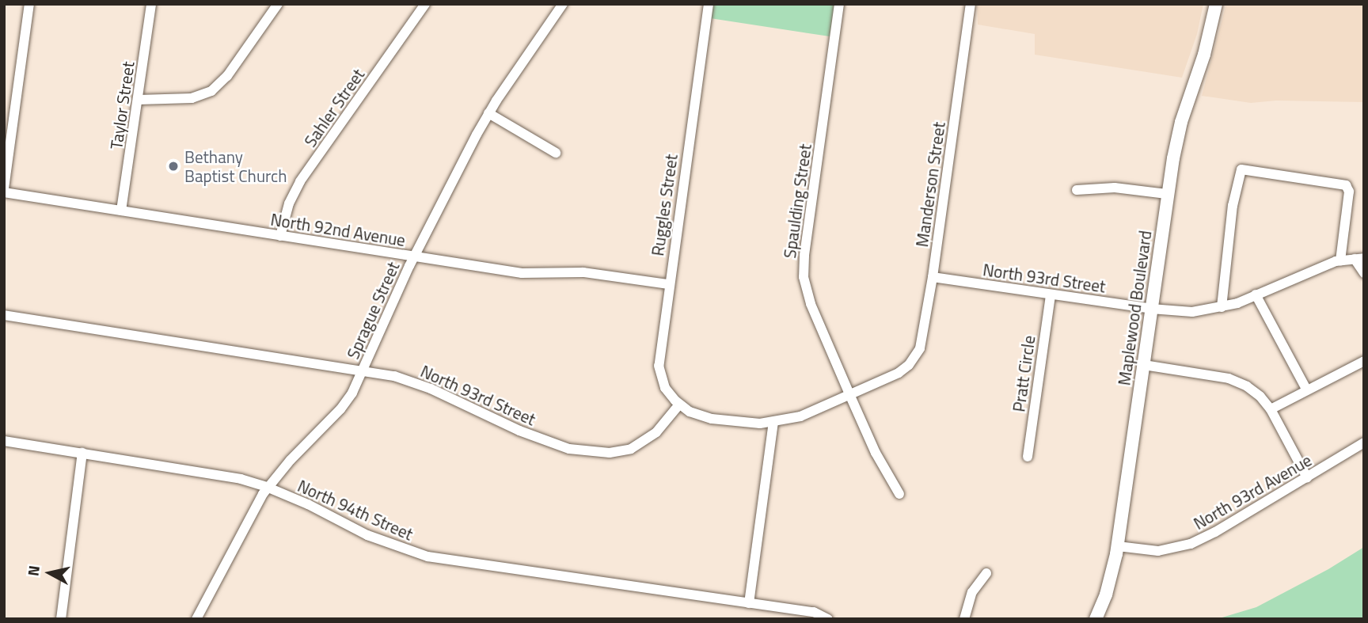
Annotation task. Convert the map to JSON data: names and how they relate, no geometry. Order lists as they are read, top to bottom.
{
  "streets": {
    "street": [
      "Taylor Street",
      "Sahler Street",
      "Manderson Street",
      "Spaulding Street",
      "Ruggles Street",
      "North 92nd Avenue",
      "North 93rd Street",
      "Maplewood Boulevard",
      "Sprague Street",
      "Pratt Circle",
      "North 93rd Avenue",
      "North 94th Street"
    ]
  },
  "crossings": [
    ["Taylor Street", "North 92nd Avenue"],
    ["Sahler Street", "North 92nd Avenue"],
    ["Manderson Street", "Spaulding Street"],
    ["Manderson Street", "North 93rd Street"],
    ["Ruggles Street", "North 92nd Avenue"],
    ["Ruggles Street", "North 93rd Street"],
    ["North 92nd Avenue", "Sprague Street"],
    ["North 93rd Street", "Maplewood Boulevard"],
    ["North 93rd Street", "Sprague Street"],
    ["North 93rd Street", "Pratt Circle"],
    ["Maplewood Boulevard", "North 93rd Avenue"],
    ["Sprague Street", "North 94th Street"]
  ],
  "places": ["Bethany Baptist Church"],
  "north": "left"
}
